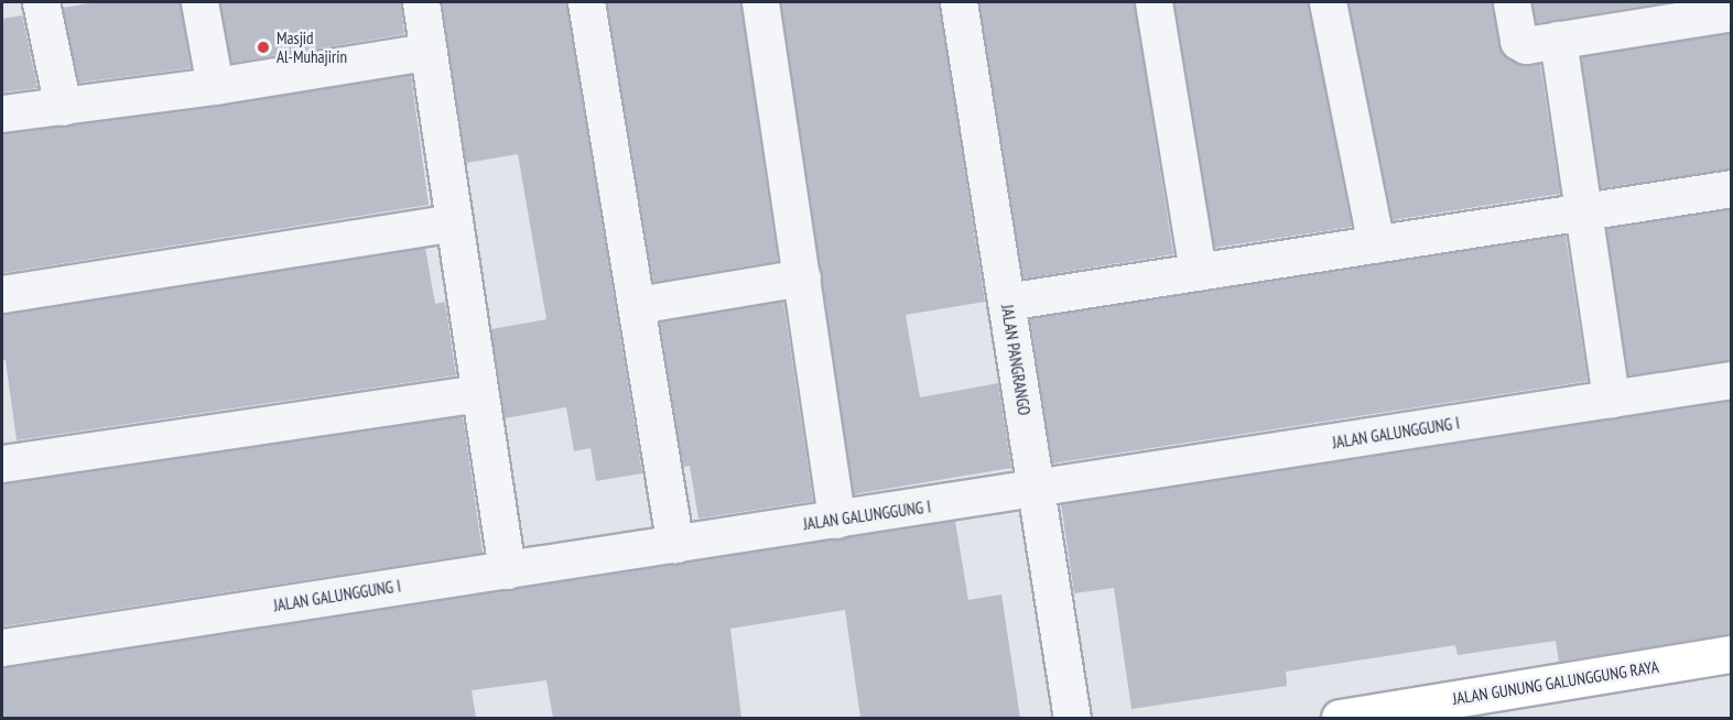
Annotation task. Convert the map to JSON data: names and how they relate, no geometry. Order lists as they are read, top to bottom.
{
  "streets": {
    "street": ["JALAN PANGRANGO", "JALAN GALUNGGUNG I", "JALAN GUNUNG GALUNGGUNG RAYA"]
  },
  "crossings": [
    ["JALAN PANGRANGO", "JALAN GALUNGGUNG I"]
  ],
  "places": ["Masjid Al-Muhajirin"]
}
